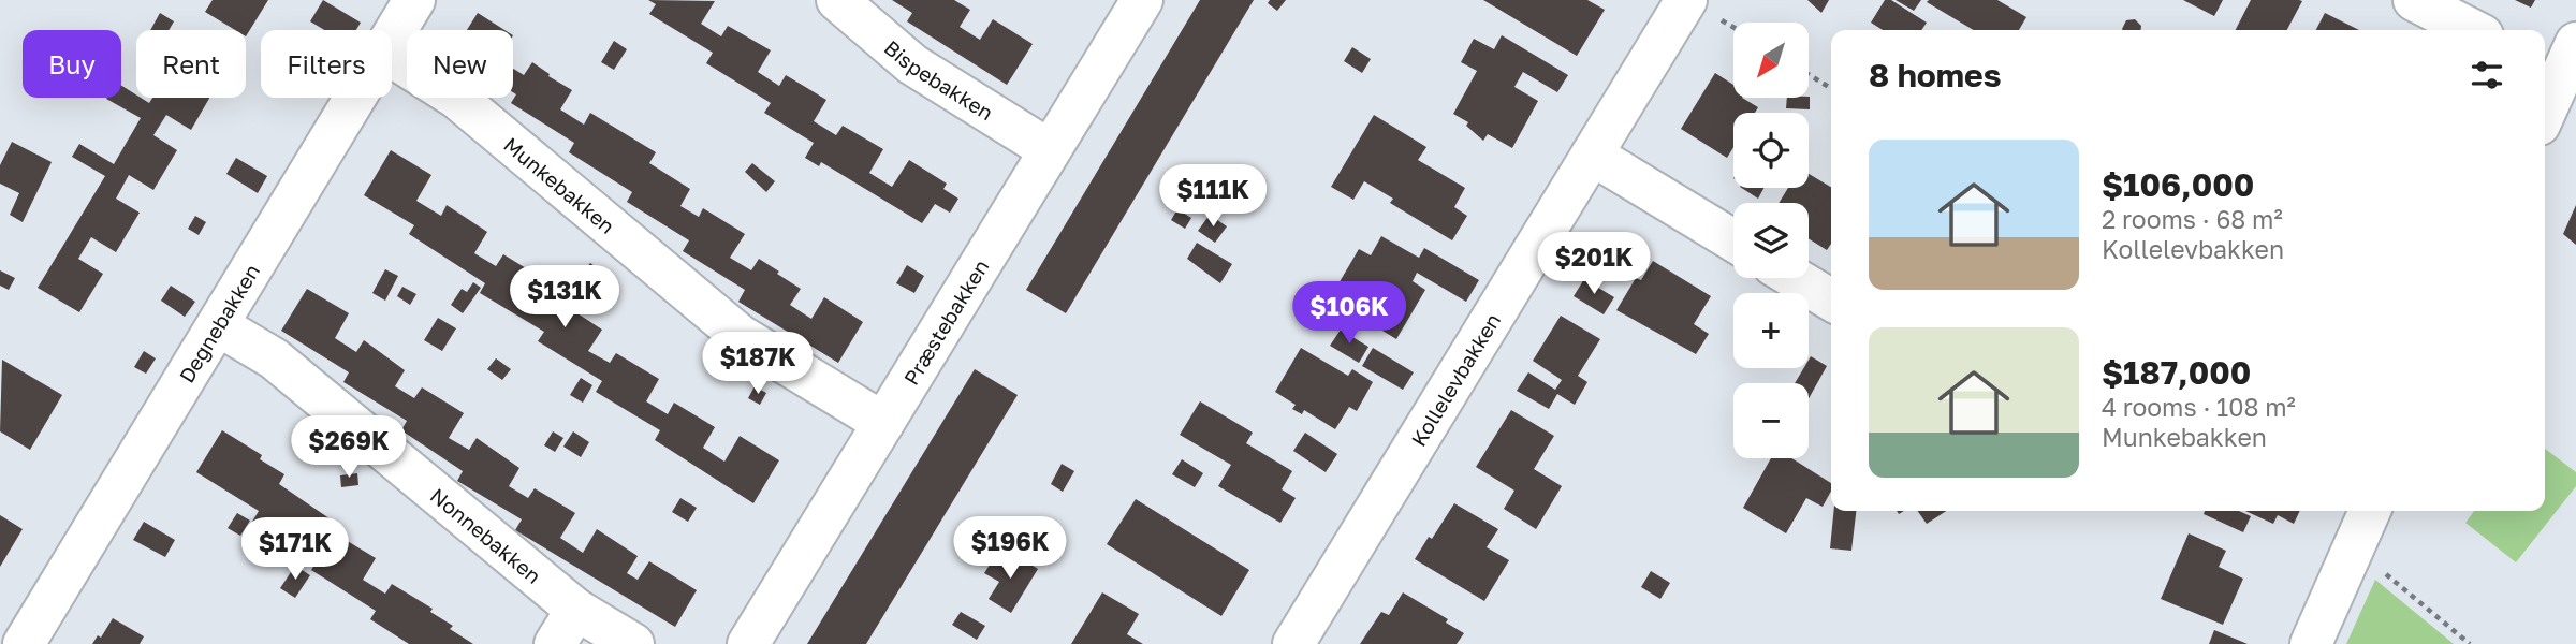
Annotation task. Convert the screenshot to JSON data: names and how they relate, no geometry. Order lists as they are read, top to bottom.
{
  "streets": {
    "street": [
      "Bispebakken",
      "Munkebakken",
      "Degnebakken",
      "Præstebakken",
      "Kollelevbakken",
      "Nonnebakken"
    ]
  },
  "crossings": [
    ["Bispebakken", "Præstebakken"],
    ["Munkebakken", "Præstebakken"],
    ["Degnebakken", "Nonnebakken"]
  ],
  "north": "bottom left",
  "page": {
    "map_buttons": ["+", "−"],
    "chip": [
      "Buy",
      "Rent",
      "Filters",
      "New"
    ],
    "heading": "8 homes",
    "list": [
      {
        "name": "$106,000",
        "note": "2 rooms · 68 m² · Kollelevbakken"
      },
      {
        "name": "$187,000",
        "note": "4 rooms · 108 m² · Munkebakken"
      }
    ],
    "price": [
      "$111K",
      "$201K",
      "$131K",
      "$106K",
      "$187K",
      "$269K",
      "$196K",
      "$171K"
    ]
  }
}
